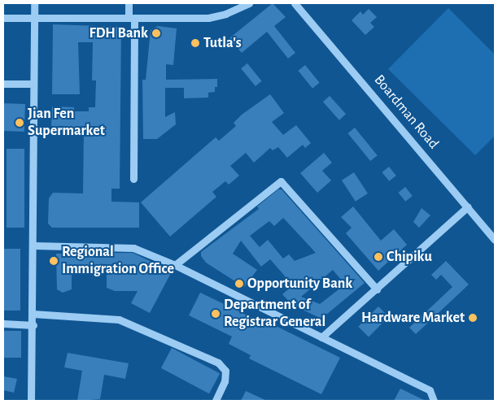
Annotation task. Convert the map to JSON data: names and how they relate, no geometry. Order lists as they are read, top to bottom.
{
  "streets": {
    "street": ["Boardman Road"]
  },
  "places": [
    "FDH Bank",
    "Tutla's",
    "Jian Fen Supermarket",
    "Chipiku",
    "Regional Immigration Office",
    "Opportunity Bank",
    "Department of Registrar General",
    "Hardware Market"
  ]
}
